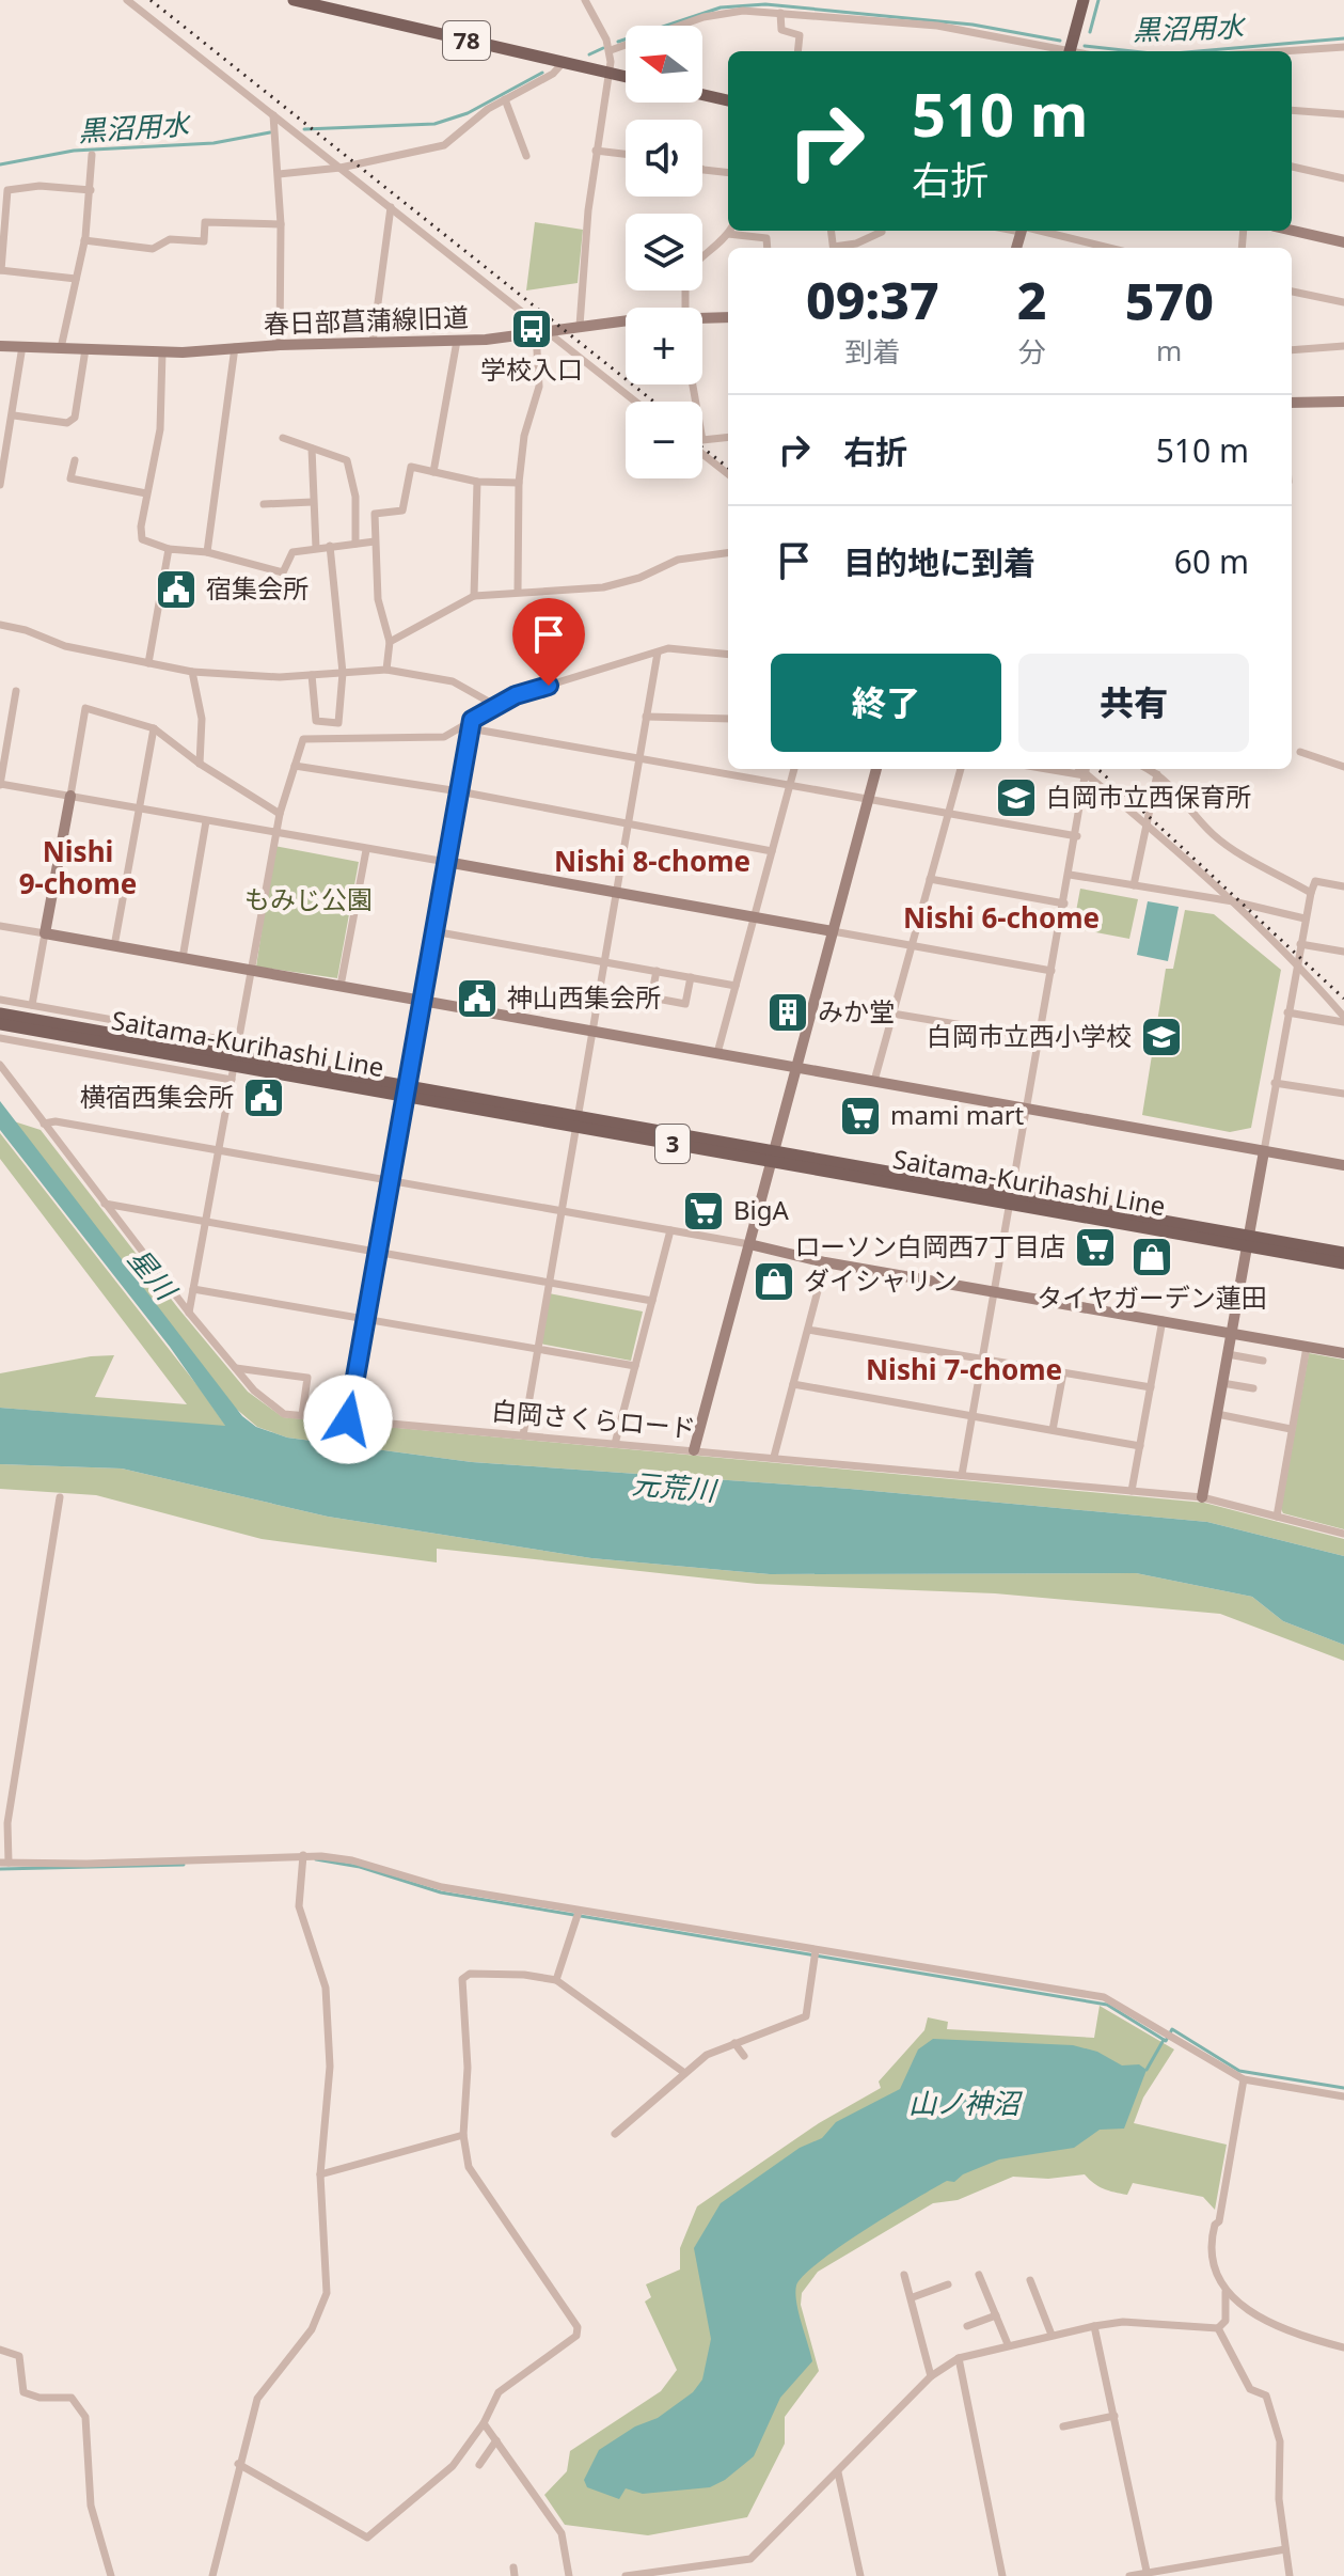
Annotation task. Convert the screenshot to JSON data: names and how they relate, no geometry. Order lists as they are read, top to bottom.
{
  "streets": {
    "main road": ["78", "Saitama-Kurihashi Line", "3"],
    "street": ["春日部菖蒲線旧道", "白岡さくらロード"]
  },
  "districts": [
    "Nishi 9-chome",
    "Nishi 8-chome",
    "Nishi 6-chome",
    "Nishi 7-chome"
  ],
  "water": [
    "黒沼用水",
    "星川",
    "元荒川",
    "山ノ神沼"
  ],
  "parks": ["もみじ公園"],
  "places": {
    "bus stop": ["学校入口"],
    "public building": ["宿集会所", "神山西集会所", "横宿西集会所"],
    "school or university": ["白岡市立西保育所", "白岡市立西小学校"],
    "building": ["みか堂"],
    "supermarket": ["mami mart", "BigA", "ローソン白岡西7丁目店"],
    "shop": ["タイヤガーデン蓮田", "ダイシャリン"]
  },
  "north": "left",
  "page": {
    "map_buttons": ["+", "−"],
    "turn": ["510 m", "右折"],
    "eta": [
      "09:37",
      "到着",
      "2",
      "分",
      "570",
      "m"
    ],
    "list": [
      {
        "name": "右折",
        "value": "510 m"
      },
      {
        "name": "目的地に到着",
        "value": "60 m"
      }
    ],
    "buttons": ["終了", "共有"]
  }
}
